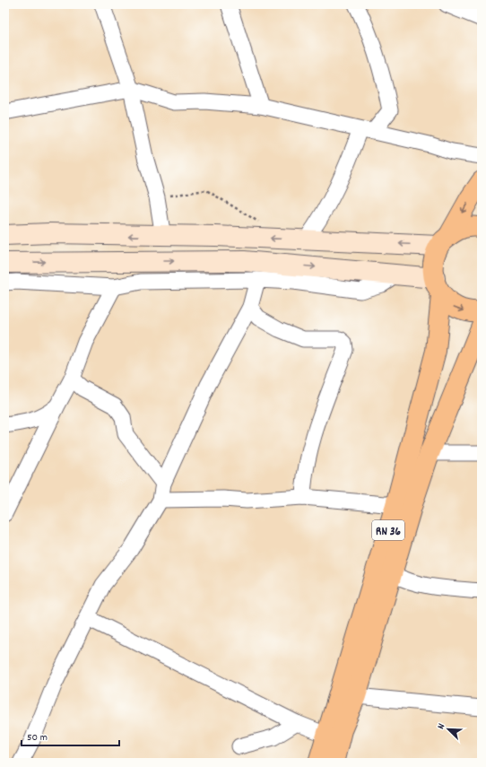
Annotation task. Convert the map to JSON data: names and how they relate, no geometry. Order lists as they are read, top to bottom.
{
  "streets": {
    "main road": ["RN 36"]
  },
  "scale_bar": "50 m",
  "north": "top left"
}
